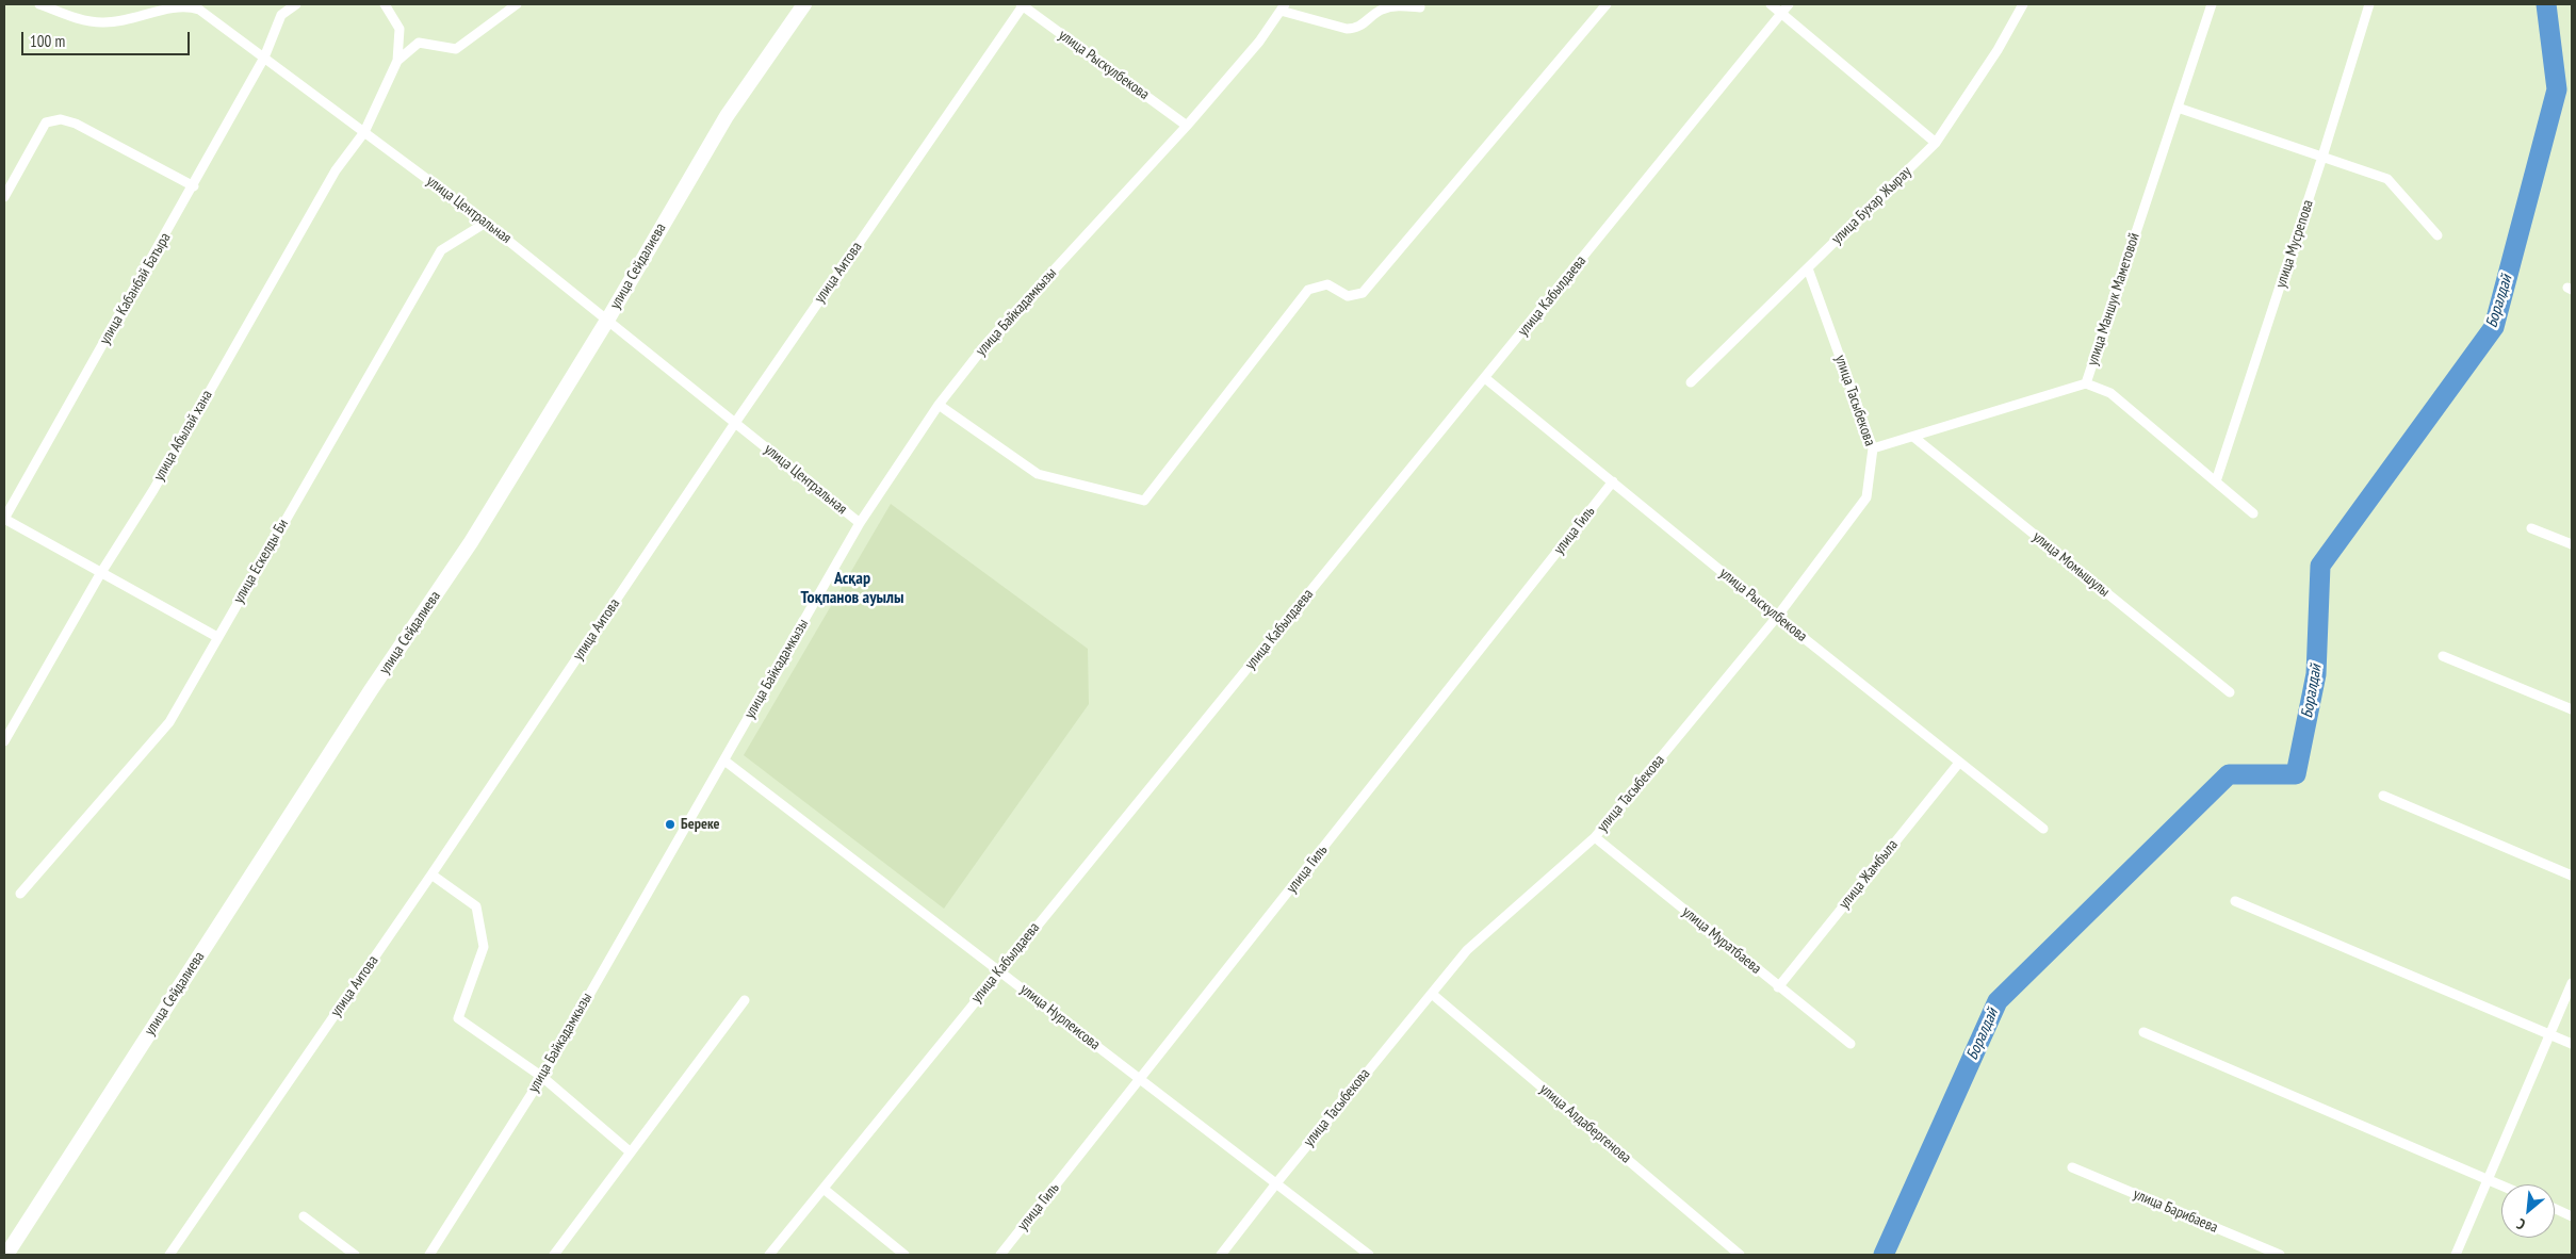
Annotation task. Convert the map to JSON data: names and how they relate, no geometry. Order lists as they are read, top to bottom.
{
  "streets": {
    "main road": ["улица Сейдалиева"],
    "street": [
      "улица Рыскулбекова",
      "улица Бухар Жырау",
      "улица Центральная",
      "улица Мусрепова",
      "улица Аитова",
      "улица Кабанбай Батыра",
      "улица Кабылдаева",
      "улица Маншук Маметовой",
      "улица Байкадамкызы",
      "улица Тасыбекова",
      "улица Абылай хана",
      "улица Гиль",
      "улица Ескелды Би",
      "улица Момышулы",
      "улица Жамбыла",
      "улица Муратбаева",
      "улица Нурпеисова",
      "улица Алдабергенова",
      "улица Барибаева"
    ]
  },
  "crossings": [
    ["улица Рыскулбекова", "улица Аитова"],
    ["улица Рыскулбекова", "улица Кабылдаева"],
    ["улица Рыскулбекова", "улица Байкадамкызы"],
    ["улица Рыскулбекова", "улица Тасыбекова"],
    ["улица Рыскулбекова", "улица Гиль"],
    ["улица Рыскулбекова", "улица Жамбыла"],
    ["улица Бухар Жырау", "улица Тасыбекова"],
    ["улица Центральная", "улица Сейдалиева"],
    ["улица Центральная", "улица Аитова"],
    ["улица Центральная", "улица Кабанбай Батыра"],
    ["улица Центральная", "улица Байкадамкызы"],
    ["улица Центральная", "улица Абылай хана"],
    ["улица Центральная", "улица Ескелды Би"],
    ["улица Кабылдаева", "улица Нурпеисова"],
    ["улица Маншук Маметовой", "улица Тасыбекова"],
    ["улица Маншук Маметовой", "улица Момышулы"],
    ["улица Байкадамкызы", "улица Нурпеисова"],
    ["улица Тасыбекова", "улица Муратбаева"],
    ["улица Тасыбекова", "улица Нурпеисова"],
    ["улица Тасыбекова", "улица Алдабергенова"],
    ["улица Гиль", "улица Нурпеисова"],
    ["улица Жамбыла", "улица Муратбаева"]
  ],
  "districts": ["Асқар Тоқпанов ауылы"],
  "water": ["Боралдай"],
  "places": ["Береке"],
  "scale_bar": "100 m",
  "north": "bottom left"
}
